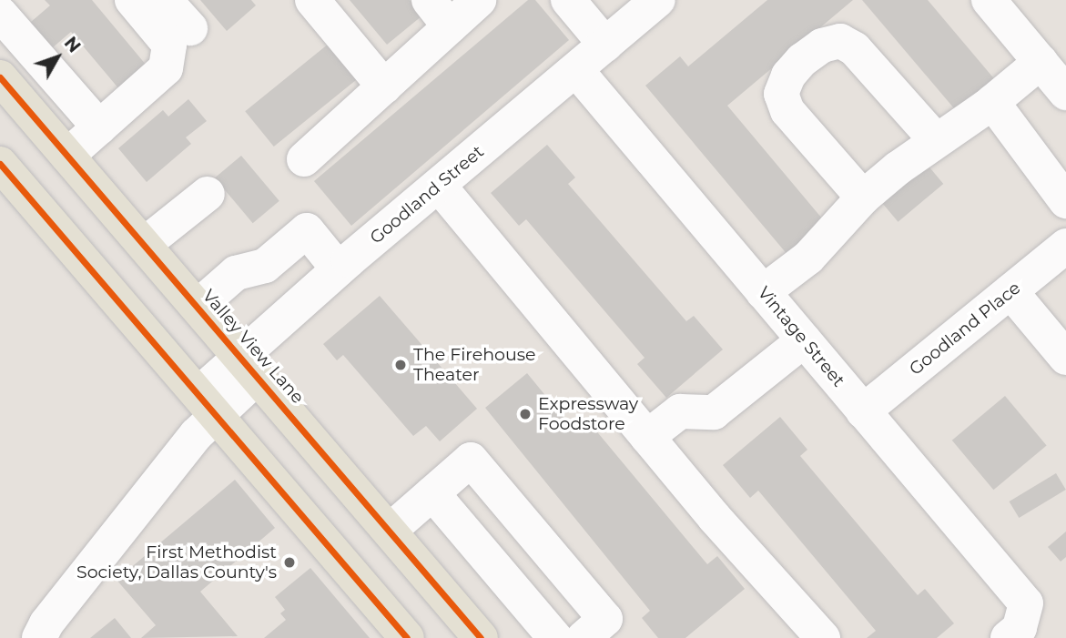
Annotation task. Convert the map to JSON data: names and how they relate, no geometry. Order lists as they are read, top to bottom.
{
  "streets": {
    "main road": ["Valley View Lane"],
    "street": ["Goodland Street", "Goodland Place", "Vintage Street"]
  },
  "crossings": [
    ["Goodland Street", "Vintage Street"],
    ["Goodland Street", "Valley View Lane"],
    ["Goodland Place", "Vintage Street"]
  ],
  "places": ["The Firehouse Theater", "Expressway Foodstore", "First Methodist Society, Dallas County's"],
  "north": "top right"
}
